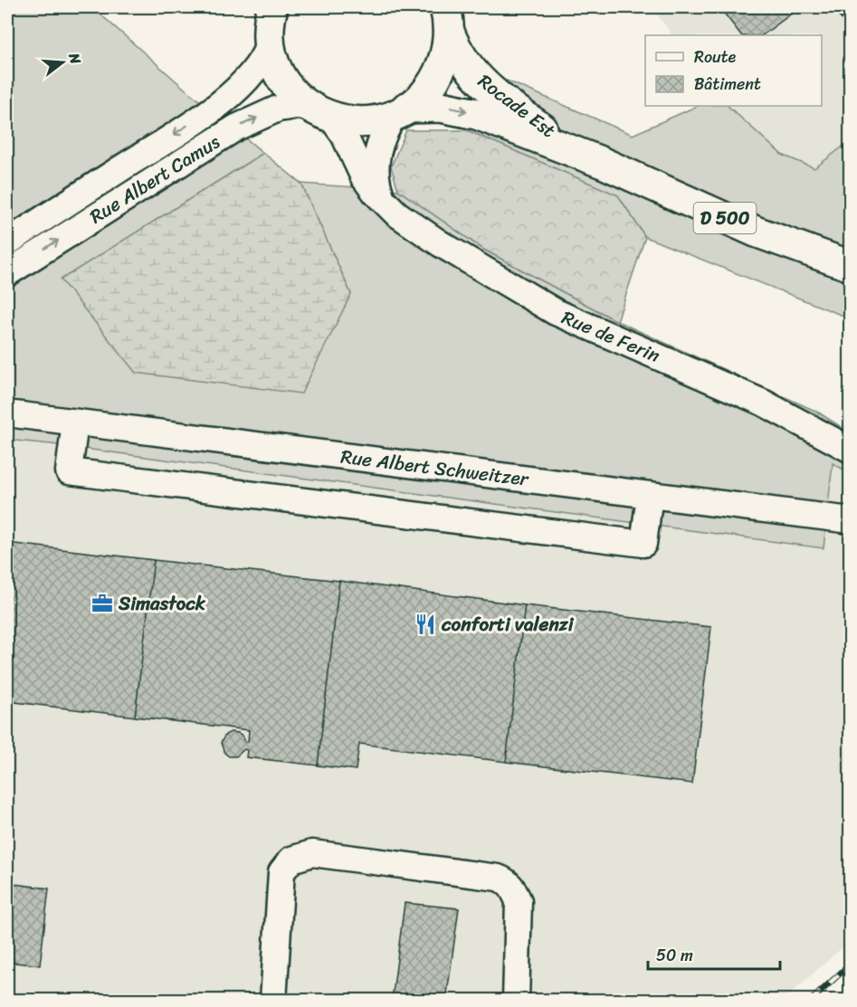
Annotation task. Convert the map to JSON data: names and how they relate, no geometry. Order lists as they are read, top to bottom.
{
  "streets": {
    "main road": ["Rocade Est", "D 500"],
    "street": ["Rue Albert Camus", "Rue de Ferin", "Rue Albert Schweitzer"]
  },
  "crossings": [
    ["Rocade Est", "Rue Albert Camus"],
    ["Rocade Est", "Rue de Ferin"],
    ["Rue Albert Camus", "Rue de Ferin"]
  ],
  "places": {
    "office": ["Simastock"],
    "restaurant": ["conforti valenzi"]
  },
  "legend": ["Route", "Bâtiment"],
  "scale_bar": "50 m",
  "north": "right"
}
